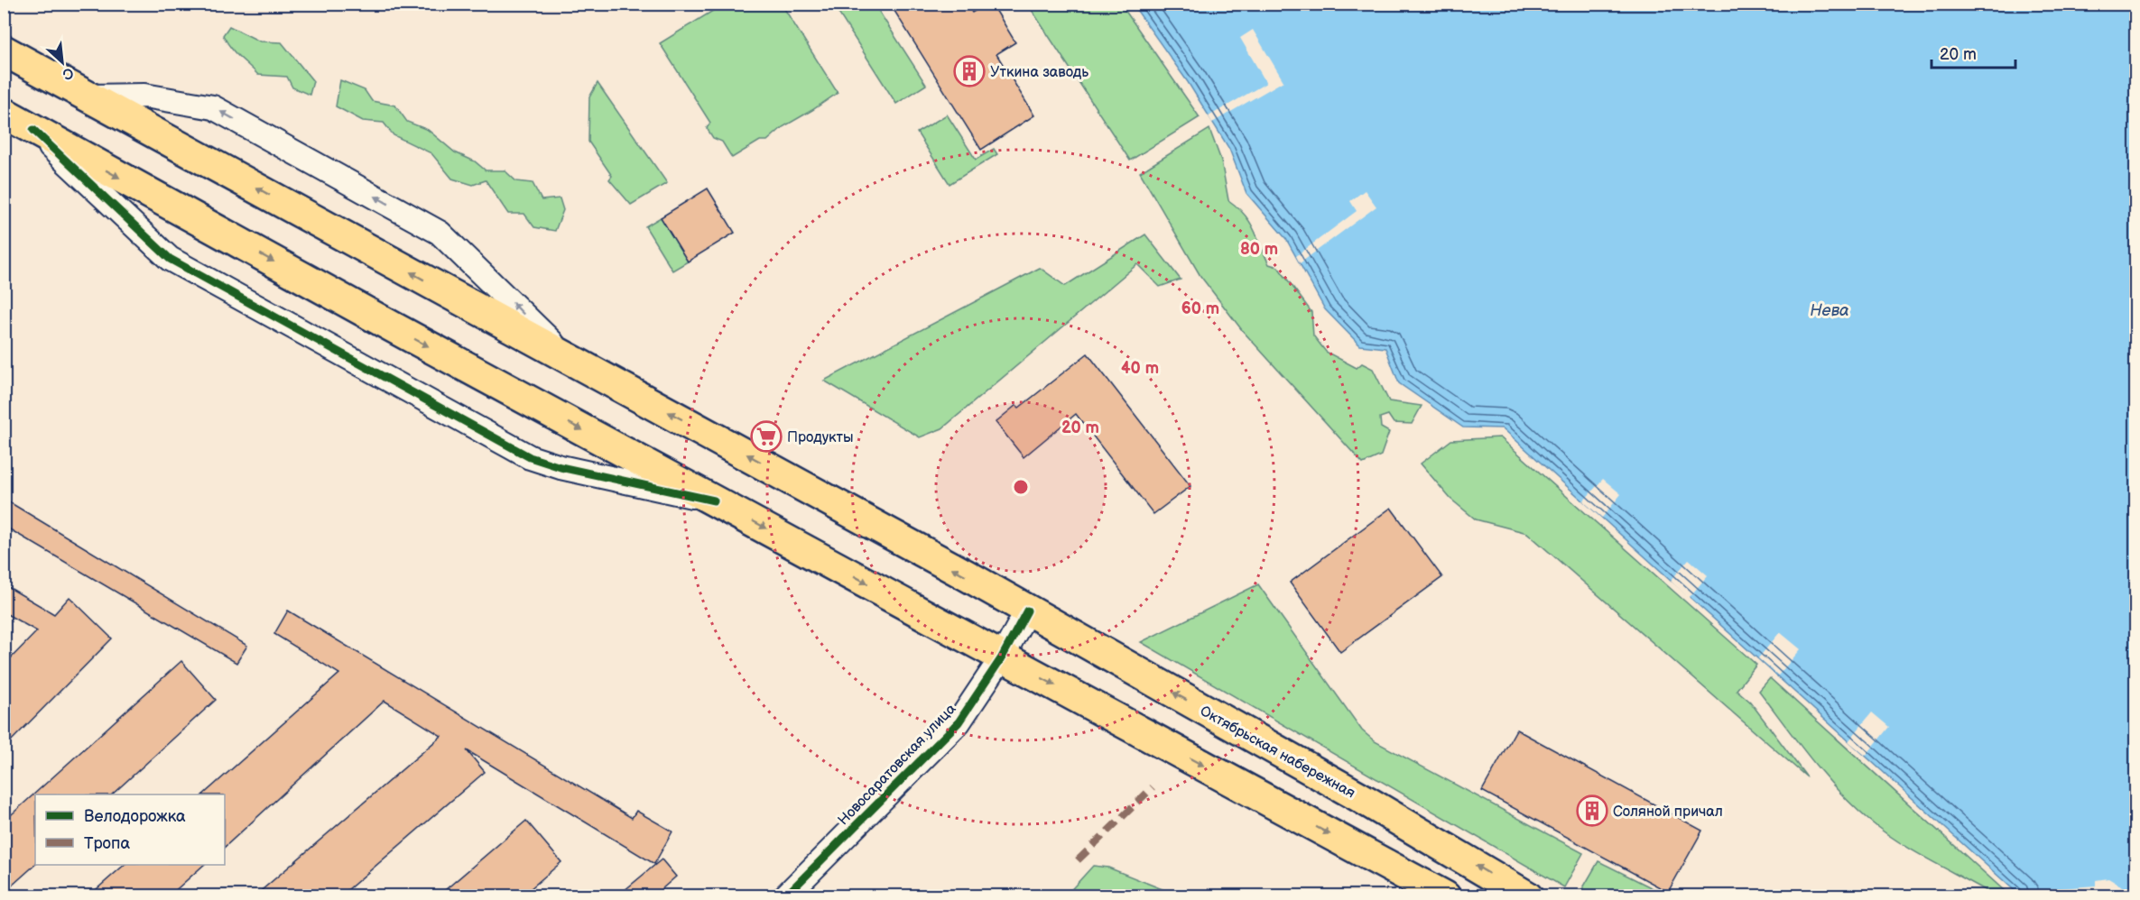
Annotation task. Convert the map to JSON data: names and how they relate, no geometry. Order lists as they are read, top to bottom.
{
  "streets": {
    "main road": ["Октябрьская набережная"],
    "street": ["Новосаратовская улица"]
  },
  "crossings": [
    ["Октябрьская набережная", "Новосаратовская улица"]
  ],
  "water": ["Нева"],
  "places": {
    "building": ["Уткина заводь", "Соляной причал"],
    "supermarket": ["Продукты"]
  },
  "legend": ["Велодорожка", "Тропа"],
  "scale_bar": "20 m",
  "north": "bottom right",
  "rings": [
    "80 m",
    "60 m",
    "40 m",
    "20 m"
  ]
}
